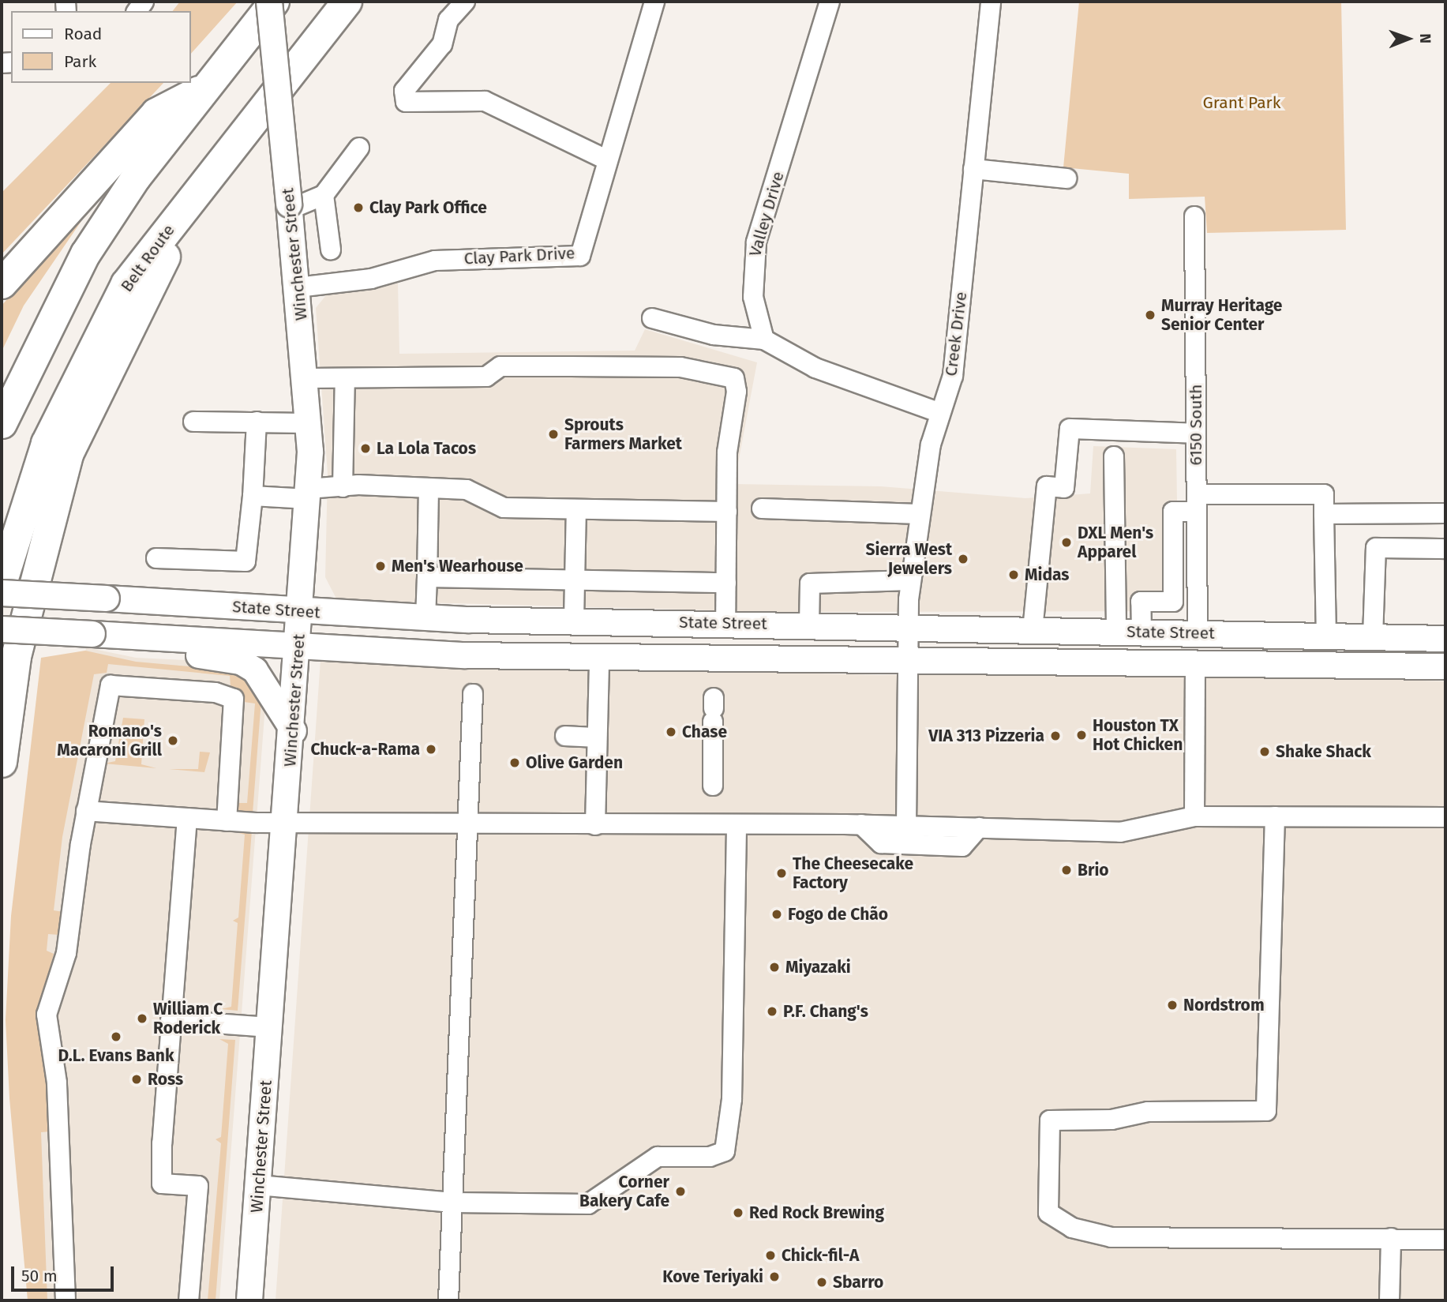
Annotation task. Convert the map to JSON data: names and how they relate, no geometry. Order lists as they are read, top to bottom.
{
  "streets": {
    "highway": ["Belt Route"],
    "main road": ["Winchester Street", "State Street"],
    "street": [
      "Valley Drive",
      "Clay Park Drive",
      "Creek Drive",
      "6150 South"
    ]
  },
  "crossings": [
    ["Winchester Street", "Clay Park Drive"],
    ["Winchester Street", "State Street"],
    ["Creek Drive", "State Street"],
    ["6150 South", "State Street"]
  ],
  "parks": ["Grant Park"],
  "places": [
    "Clay Park Office",
    "Murray Heritage Senior Center",
    "Sprouts Farmers Market",
    "La Lola Tacos",
    "DXL Men's Apparel",
    "Sierra West Jewelers",
    "Men's Wearhouse",
    "Midas",
    "Chase",
    "Houston TX Hot Chicken",
    "VIA 313 Pizzeria",
    "Romano's Macaroni Grill",
    "Chuck-a-Rama",
    "Shake Shack",
    "Olive Garden",
    "Brio",
    "The Cheesecake Factory",
    "Fogo de Chão",
    "Miyazaki",
    "Nordstrom",
    "P.F. Chang's",
    "William C Roderick",
    "D.L. Evans Bank",
    "Ross",
    "Corner Bakery Cafe",
    "Red Rock Brewing",
    "Chick-fil-A",
    "Kove Teriyaki",
    "Sbarro"
  ],
  "legend": ["Road", "Park"],
  "scale_bar": "50 m",
  "north": "right"
}
